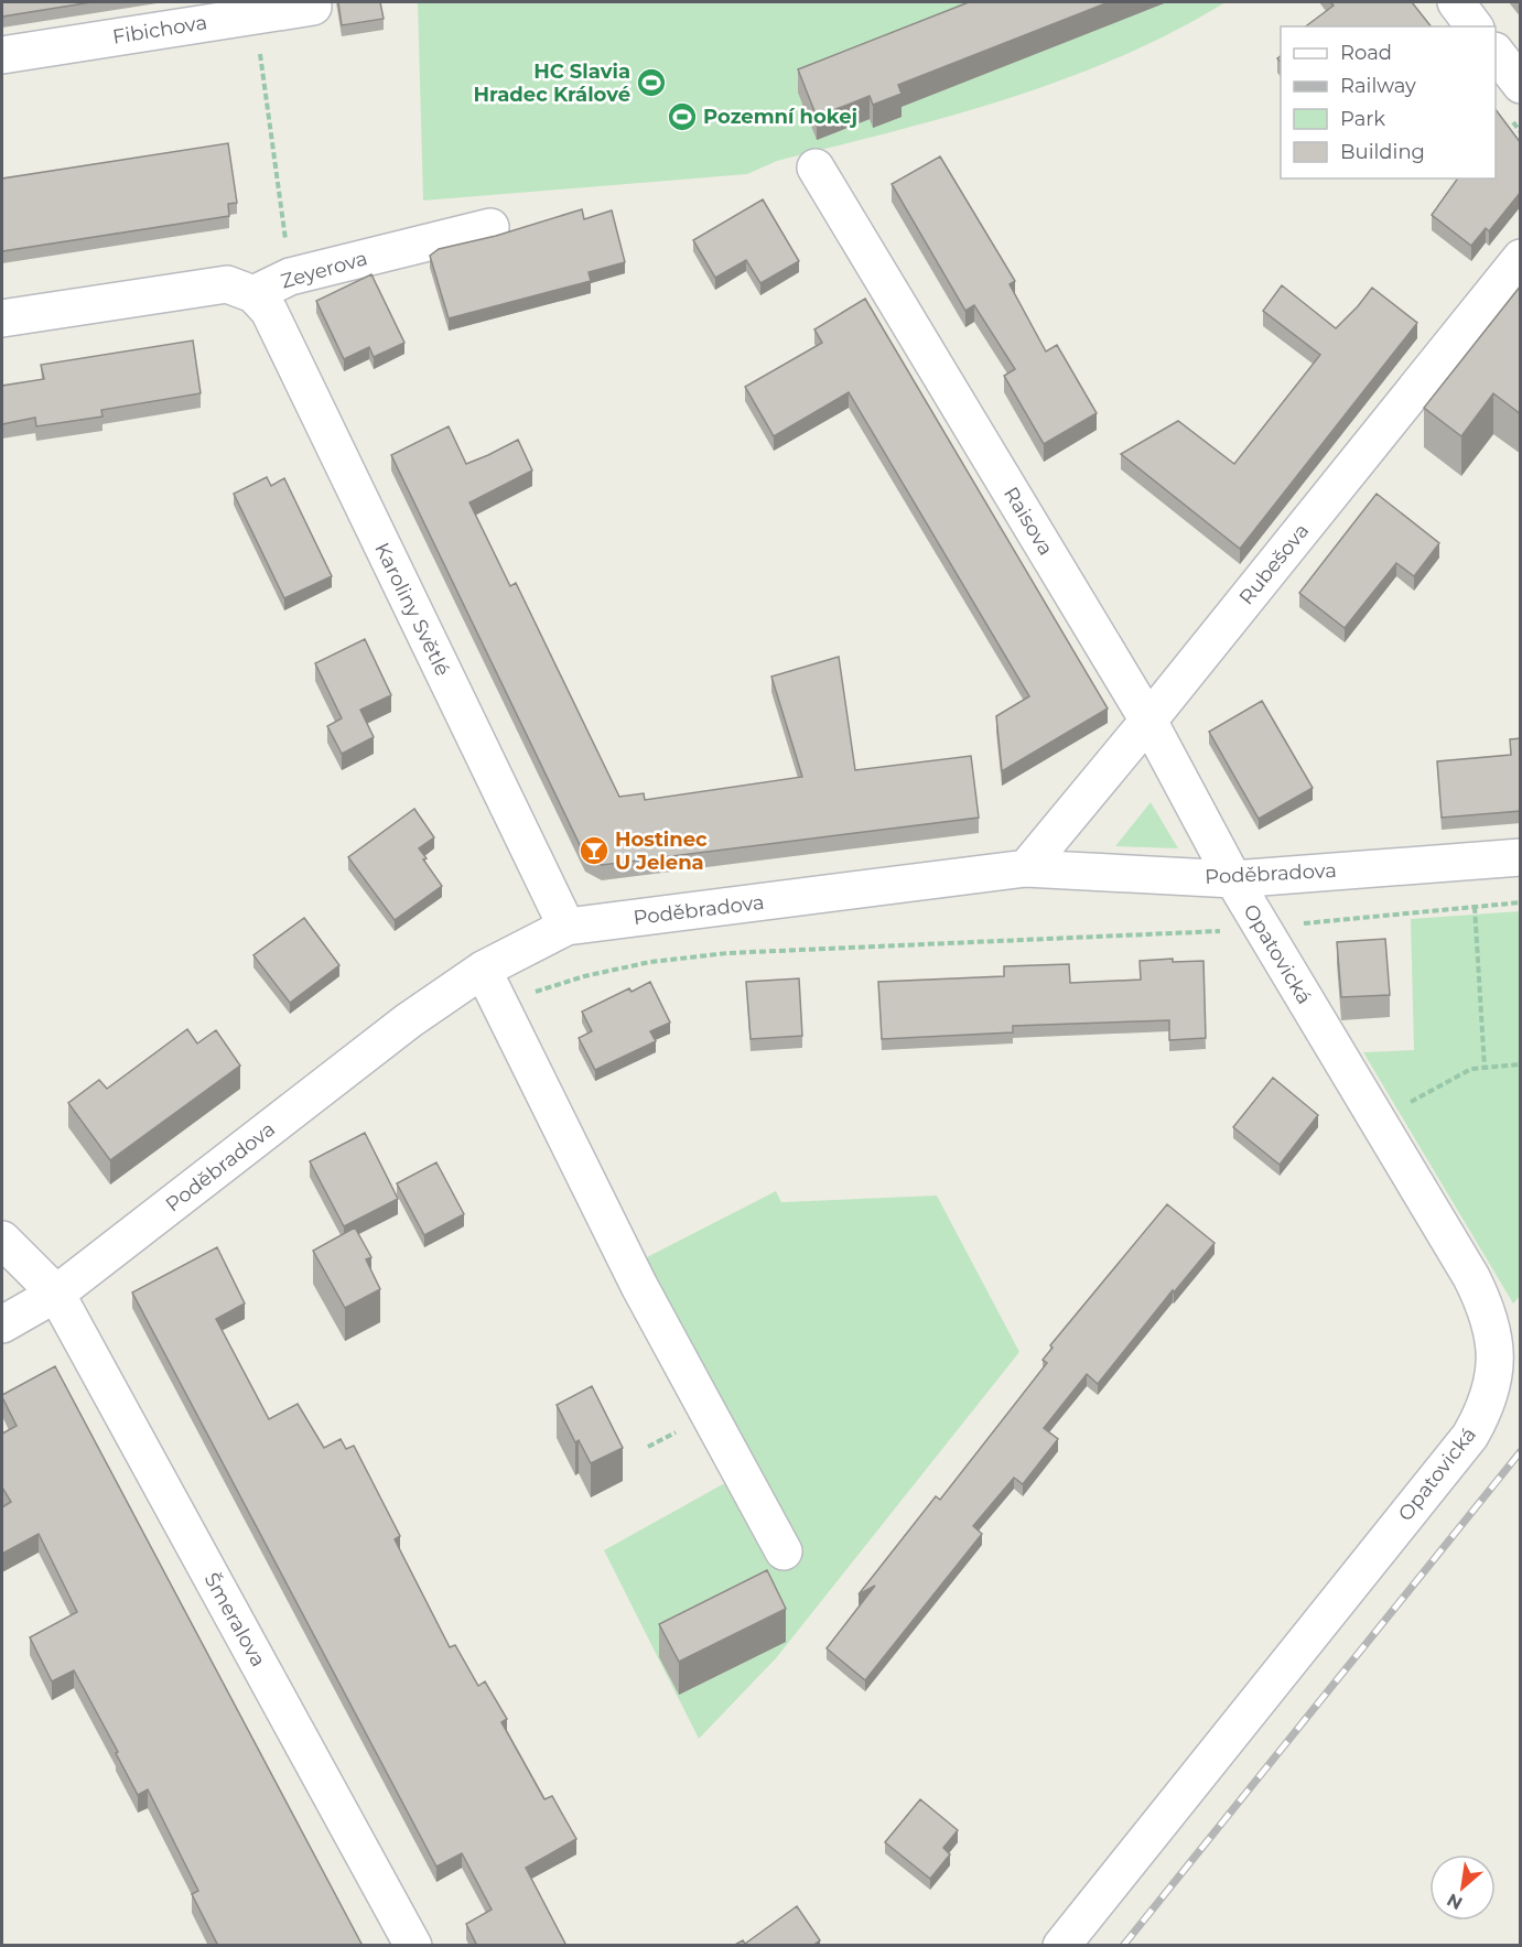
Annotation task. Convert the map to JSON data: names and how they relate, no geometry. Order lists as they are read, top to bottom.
{
  "streets": {
    "street": [
      "Fibichova",
      "Zeyerova",
      "Raisova",
      "Rubešova",
      "Karoliny Světlé",
      "Poděbradova",
      "Opatovická",
      "Šmeralova"
    ]
  },
  "crossings": [
    ["Zeyerova", "Karoliny Světlé"],
    ["Raisova", "Rubešova"],
    ["Raisova", "Poděbradova"],
    ["Raisova", "Opatovická"],
    ["Rubešova", "Poděbradova"],
    ["Karoliny Světlé", "Poděbradova"],
    ["Poděbradova", "Opatovická"],
    ["Poděbradova", "Šmeralova"]
  ],
  "places": {
    "sports": ["HC Slavia Hradec Králové", "Pozemní hokej"],
    "bar": ["Hostinec U Jelena"]
  },
  "legend": [
    "Road",
    "Railway",
    "Park",
    "Building"
  ],
  "north": "bottom left"
}
